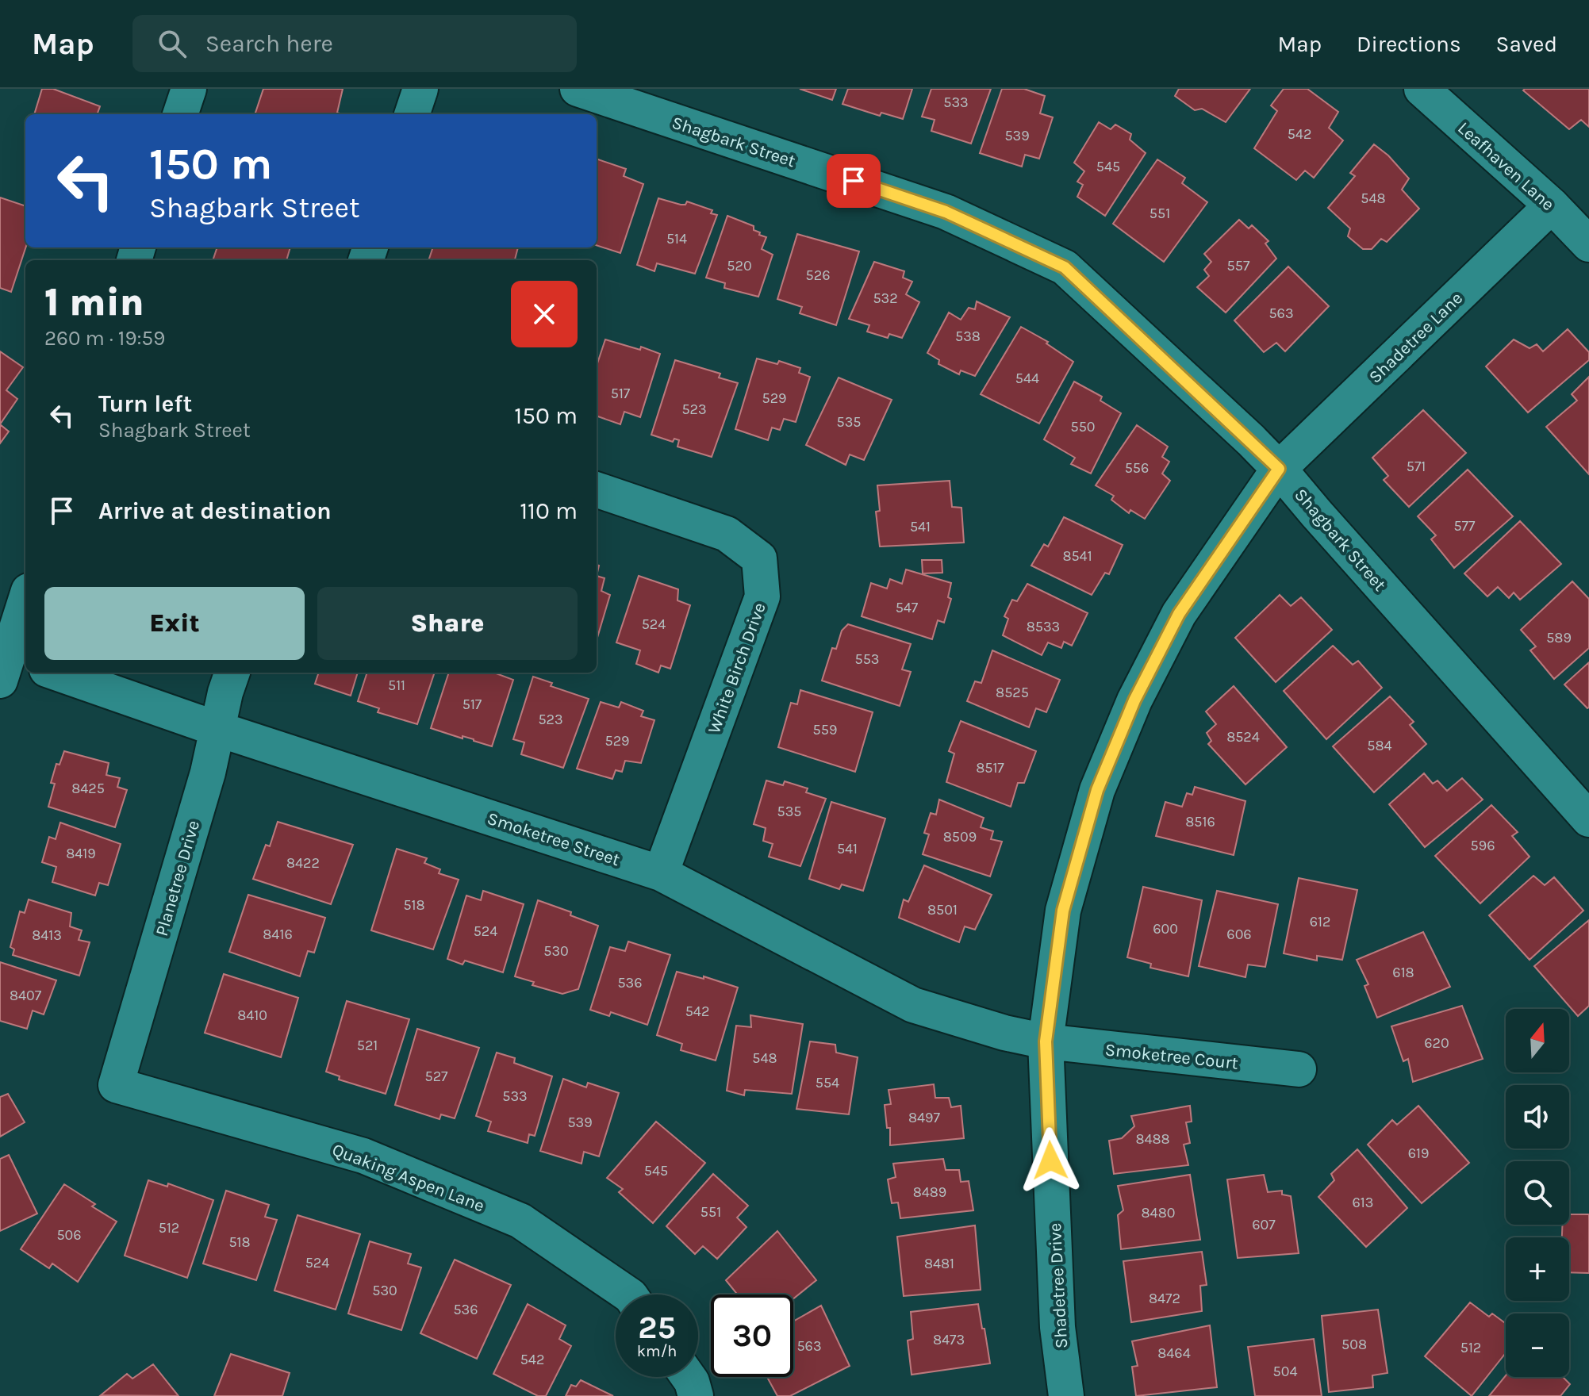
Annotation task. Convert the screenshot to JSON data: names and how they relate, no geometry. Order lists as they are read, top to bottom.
{
  "streets": {
    "street": [
      "Shagbark Street",
      "Leafhaven Lane",
      "Shadetree Lane",
      "White Birch Drive",
      "Smoketree Street",
      "Planetree Drive",
      "Smoketree Court",
      "Quaking Aspen Lane",
      "Shadetree Drive"
    ]
  },
  "crossings": [
    ["Shagbark Street", "Shadetree Lane"],
    ["Shagbark Street", "Shadetree Drive"],
    ["Leafhaven Lane", "Shadetree Lane"],
    ["Shadetree Lane", "Shadetree Drive"],
    ["White Birch Drive", "Smoketree Street"],
    ["Smoketree Street", "Planetree Drive"],
    ["Smoketree Street", "Smoketree Court"],
    ["Smoketree Street", "Shadetree Drive"],
    ["Planetree Drive", "Quaking Aspen Lane"],
    ["Smoketree Court", "Shadetree Drive"]
  ],
  "house_numbers": [
    "533",
    "542",
    "539",
    "545",
    "548",
    "551",
    "514",
    "520",
    "557",
    "526",
    "532",
    "563",
    "538",
    "544",
    "517",
    "529",
    "523",
    "535",
    "550",
    "571",
    "556",
    "577",
    "541",
    "8541",
    "547",
    "524",
    "8533",
    "589",
    "553",
    "511",
    "8525",
    "517",
    "523",
    "559",
    "8524",
    "529",
    "584",
    "8517",
    "8425",
    "535",
    "8516",
    "8509",
    "596",
    "541",
    "8419",
    "8422",
    "518",
    "8501",
    "612",
    "600",
    "524",
    "8416",
    "606",
    "8413",
    "530",
    "618",
    "536",
    "8407",
    "542",
    "8410",
    "620",
    "521",
    "548",
    "527",
    "554",
    "533",
    "8497",
    "539",
    "8488",
    "619",
    "545",
    "8489",
    "613",
    "551",
    "8480",
    "607",
    "512",
    "506",
    "518",
    "524",
    "8481",
    "530",
    "8472",
    "536",
    "8473",
    "508",
    "563",
    "512",
    "8464",
    "542",
    "504"
  ],
  "north": "top",
  "page": {
    "header": "Map",
    "search": "Search here",
    "nav": ["Map", "Directions", "Saved"],
    "turn": ["150 m", "Shagbark Street"],
    "heading": ["1 min", "260 m · 19:59"],
    "list": [
      {
        "name": "Turn left",
        "note": "Shagbark Street",
        "value": "150 m"
      },
      {
        "name": "Arrive at destination",
        "value": "110 m"
      }
    ],
    "buttons": ["Exit", "Share"],
    "map_buttons": ["+", "−"],
    "speed": "25 km/h",
    "limit": "30"
  }
}
